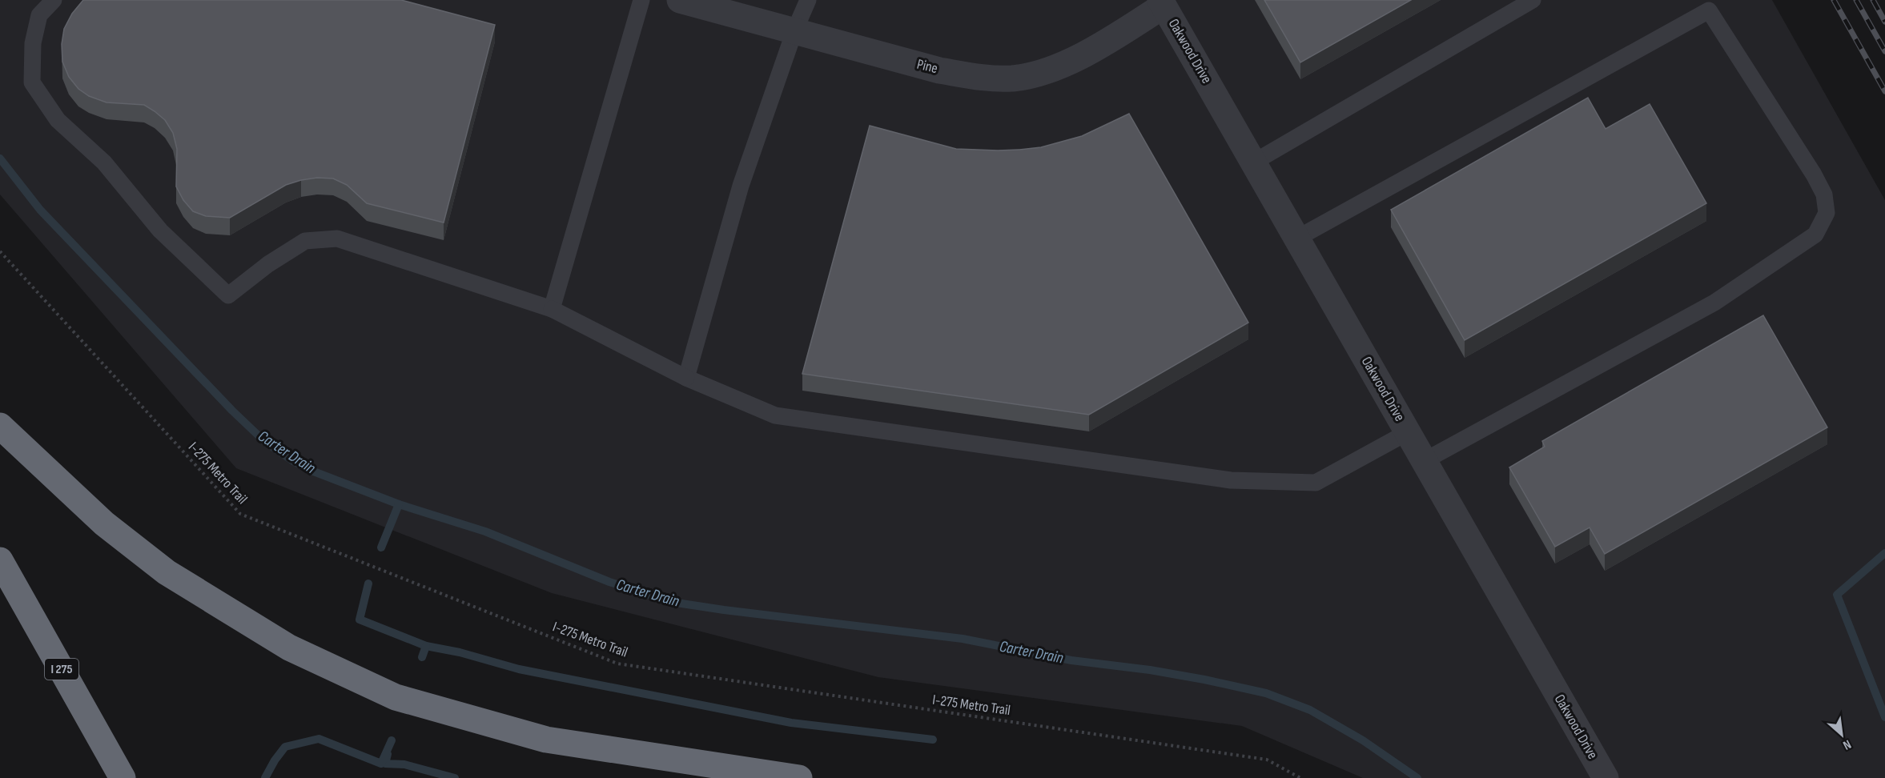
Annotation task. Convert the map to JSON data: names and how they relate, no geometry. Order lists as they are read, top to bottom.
{
  "streets": {
    "highway": ["I 275"],
    "street": ["Oakwood Drive", "Pine"],
    "path": ["I-275 Metro Trail"]
  },
  "crossings": [
    ["Oakwood Drive", "Pine"]
  ],
  "water": ["Carter Drain"],
  "north": "bottom right"
}
